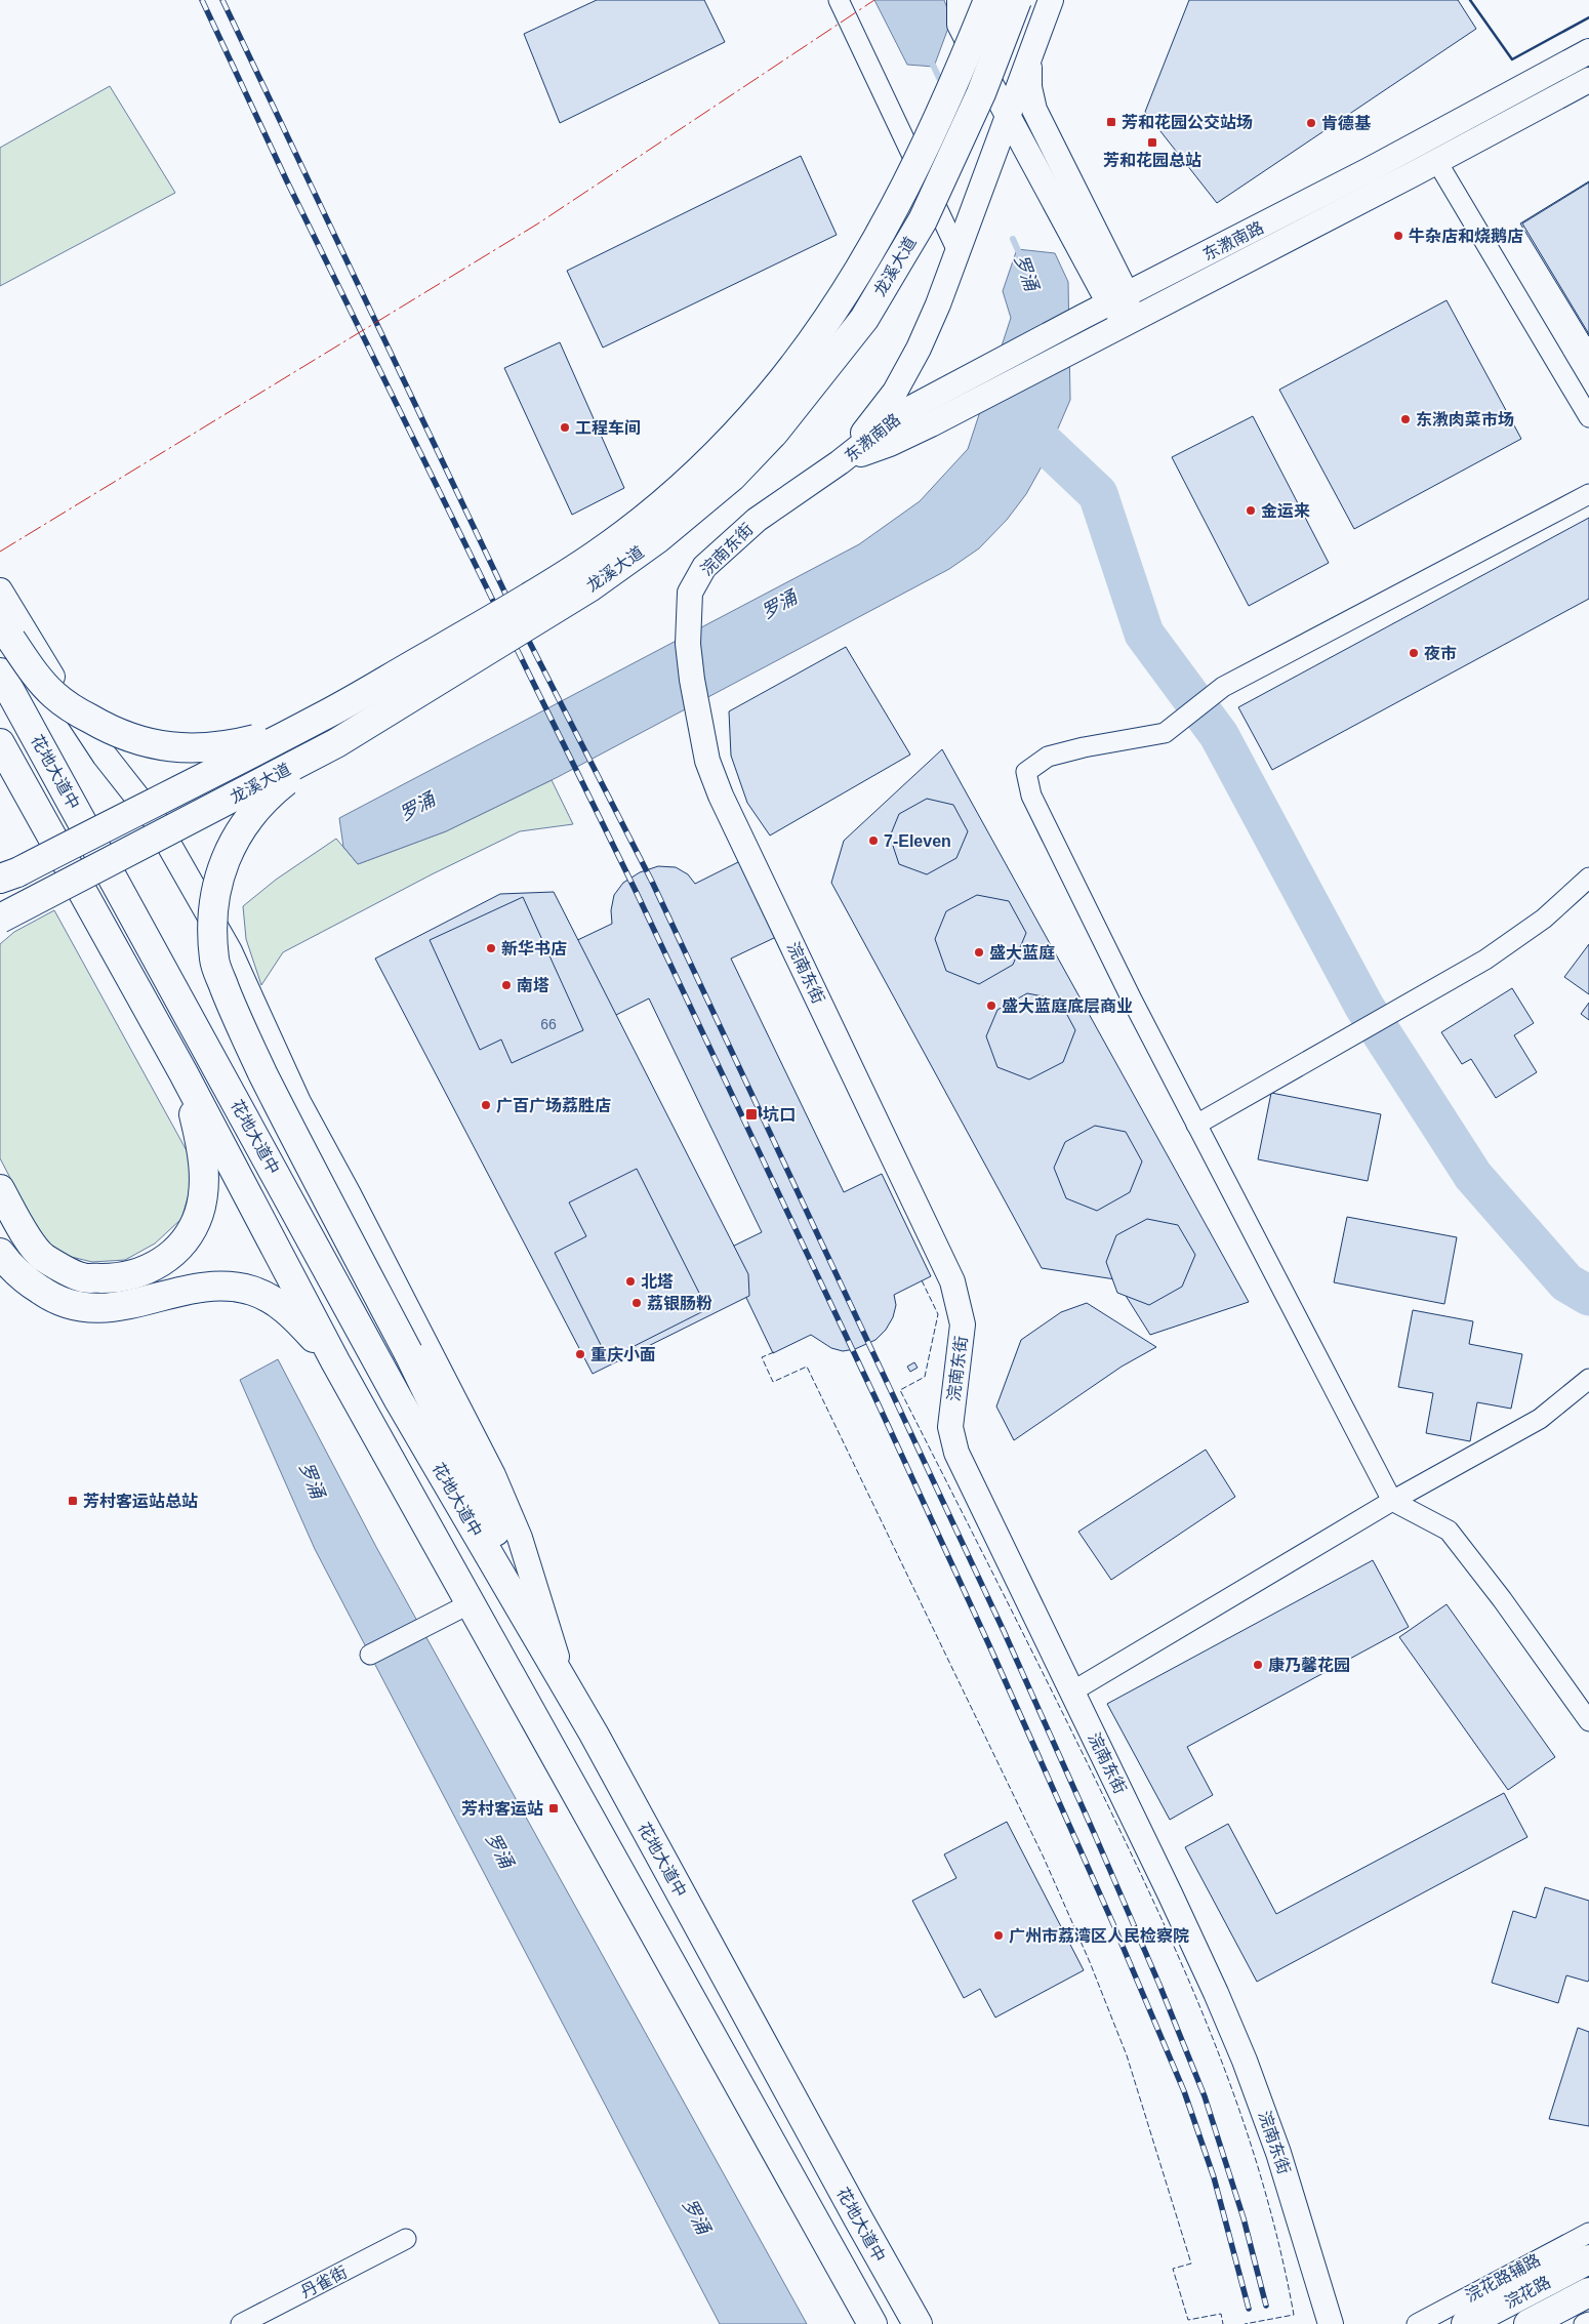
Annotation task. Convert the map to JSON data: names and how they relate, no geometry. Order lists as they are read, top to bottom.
{
  "streets": {
    "main road": ["龙溪大道", "花地大道中", "浣花路"],
    "street": [
      "东漖南路",
      "浣南东街",
      "浣花路辅路",
      "丹雀街"
    ]
  },
  "crossings": [
    ["东漖南路", "浣南东街"]
  ],
  "water": ["罗涌"],
  "places": {
    "transit": [
      "芳和花园公交站场",
      "芳和花园总站",
      "坑口",
      "芳村客运站总站",
      "芳村客运站"
    ],
    "other": [
      "肯德基",
      "牛杂店和烧鹅店",
      "东漖肉菜市场",
      "工程车间",
      "金运来",
      "夜市",
      "7-Eleven",
      "新华书店",
      "盛大蓝庭",
      "南塔",
      "盛大蓝庭底层商业",
      "广百广场荔胜店",
      "北塔",
      "荔银肠粉",
      "重庆小面",
      "康乃馨花园",
      "广州市荔湾区人民检察院"
    ]
  },
  "house_numbers": ["66"]
}
